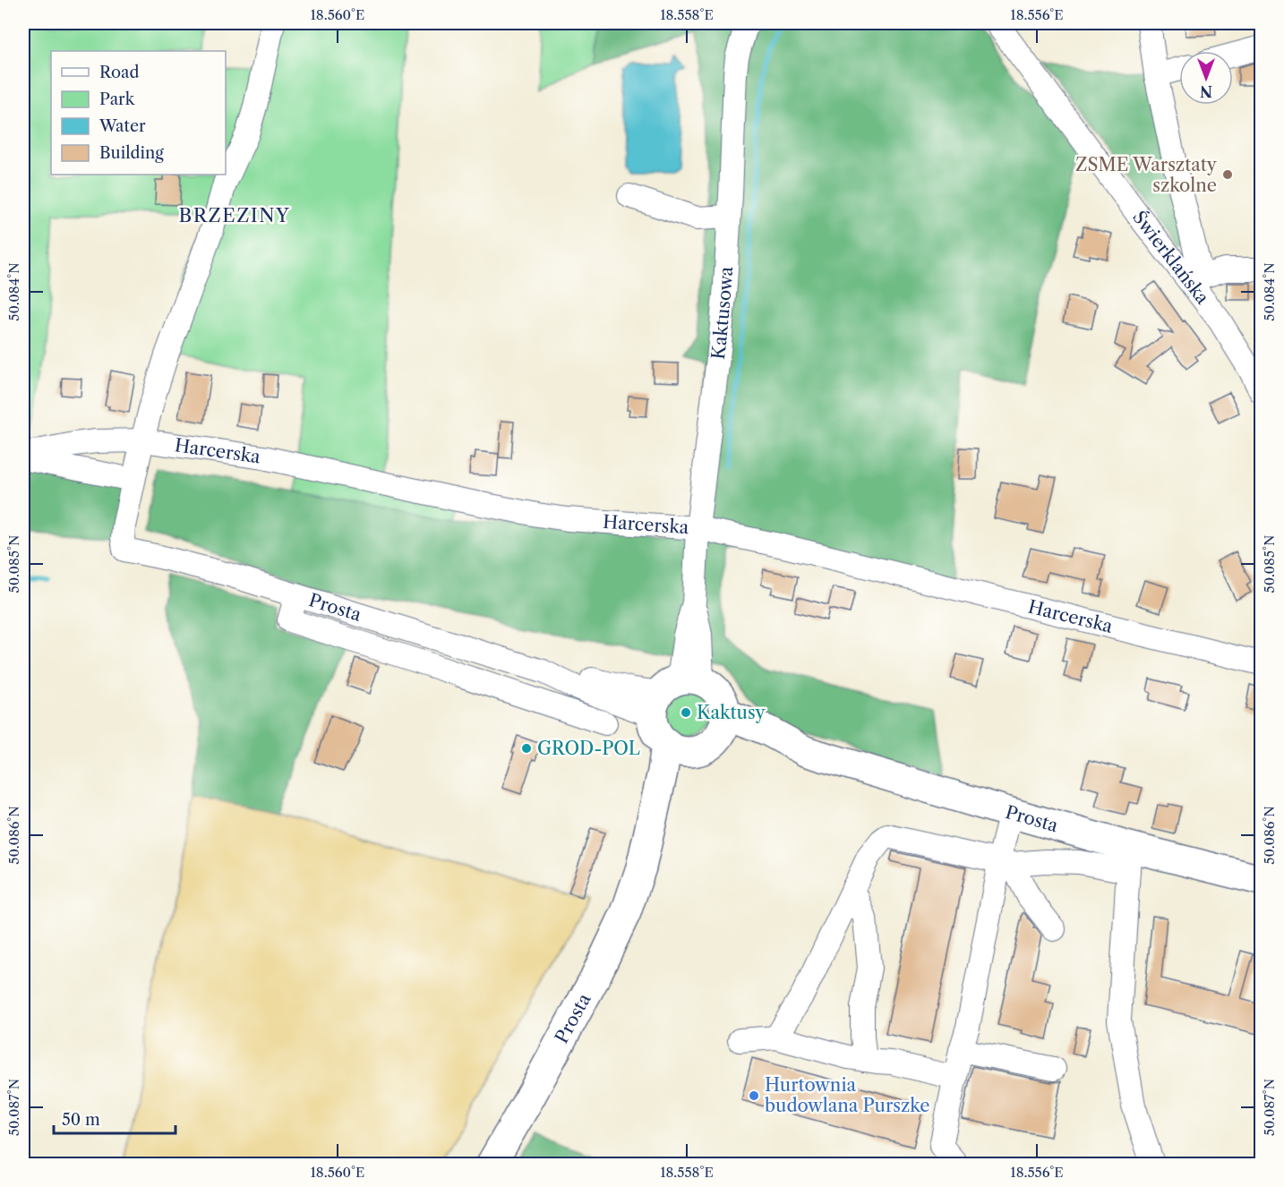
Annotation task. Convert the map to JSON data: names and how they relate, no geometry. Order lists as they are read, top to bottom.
{
  "streets": {
    "main road": ["Prosta"],
    "street": ["Świerklańska", "Kaktusowa", "Harcerska"]
  },
  "crossings": [
    ["Kaktusowa", "Harcerska"],
    ["Kaktusowa", "Prosta"],
    ["Harcerska", "Prosta"]
  ],
  "districts": ["BRZEZINY"],
  "places": [
    "ZSME Warsztaty szkolne",
    "Kaktusy",
    "GROD-POL",
    "Hurtownia budowlana Purszke"
  ],
  "legend": [
    "Road",
    "Park",
    "Water",
    "Building"
  ],
  "scale_bar": "50 m",
  "north": "bottom",
  "coordinates": [
    "18.560°E",
    "18.558°E",
    "18.556°E",
    "50.084°N",
    "50.085°N",
    "50.086°N",
    "50.087°N"
  ]
}
